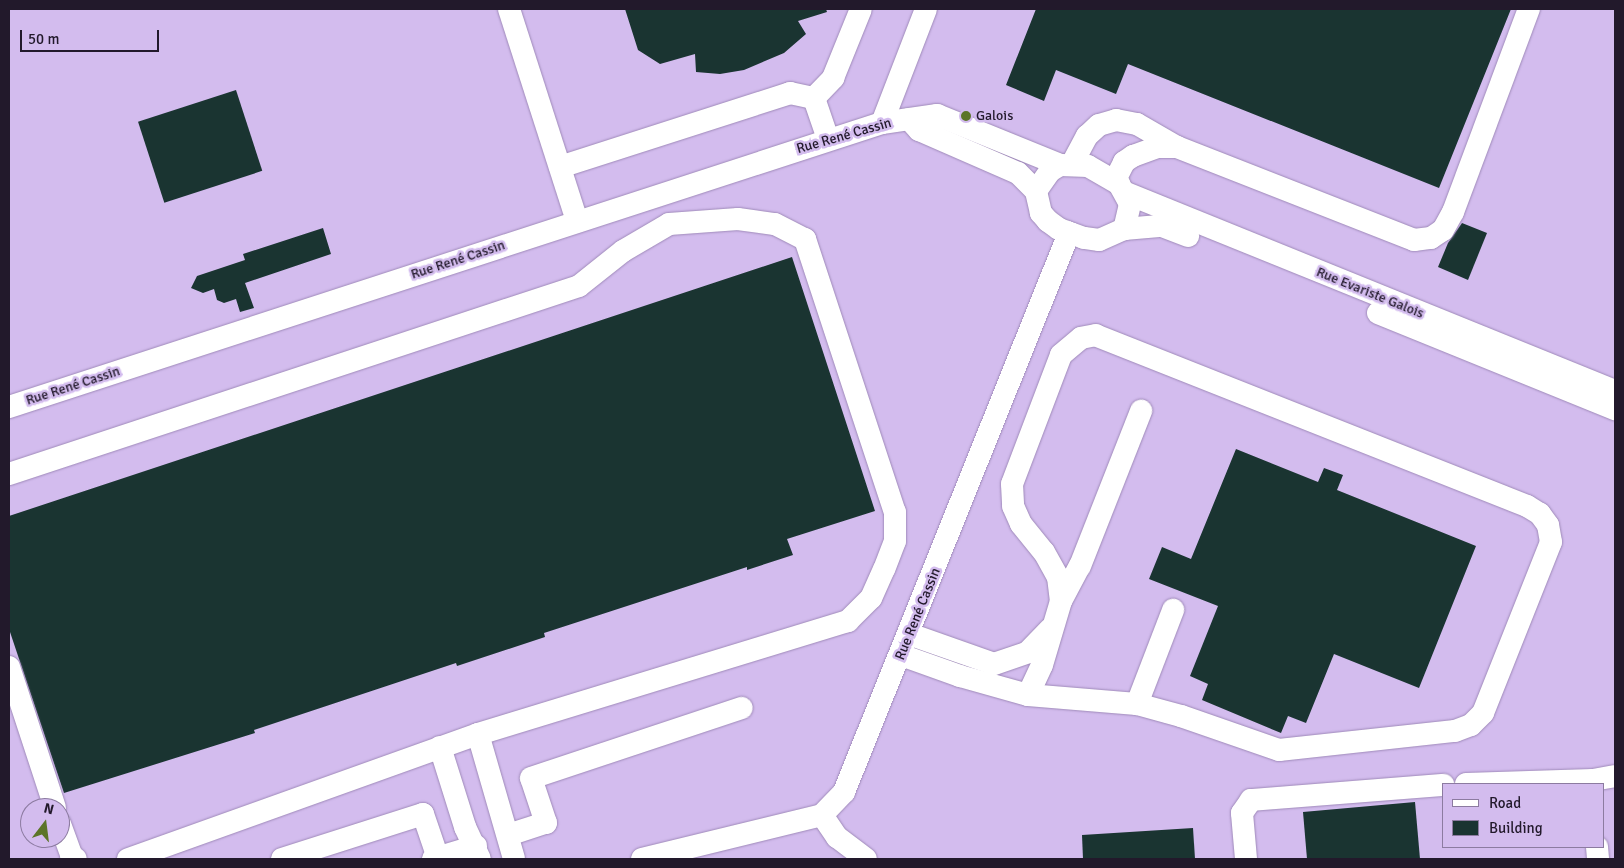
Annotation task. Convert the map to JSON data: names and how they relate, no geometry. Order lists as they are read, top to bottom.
{
  "streets": {
    "street": ["Rue René Cassin", "Rue Evariste Galois"]
  },
  "crossings": [
    ["Rue René Cassin", "Rue Evariste Galois"]
  ],
  "places": ["Galois"],
  "legend": ["Road", "Building"],
  "scale_bar": "50 m",
  "north": "top"
}
